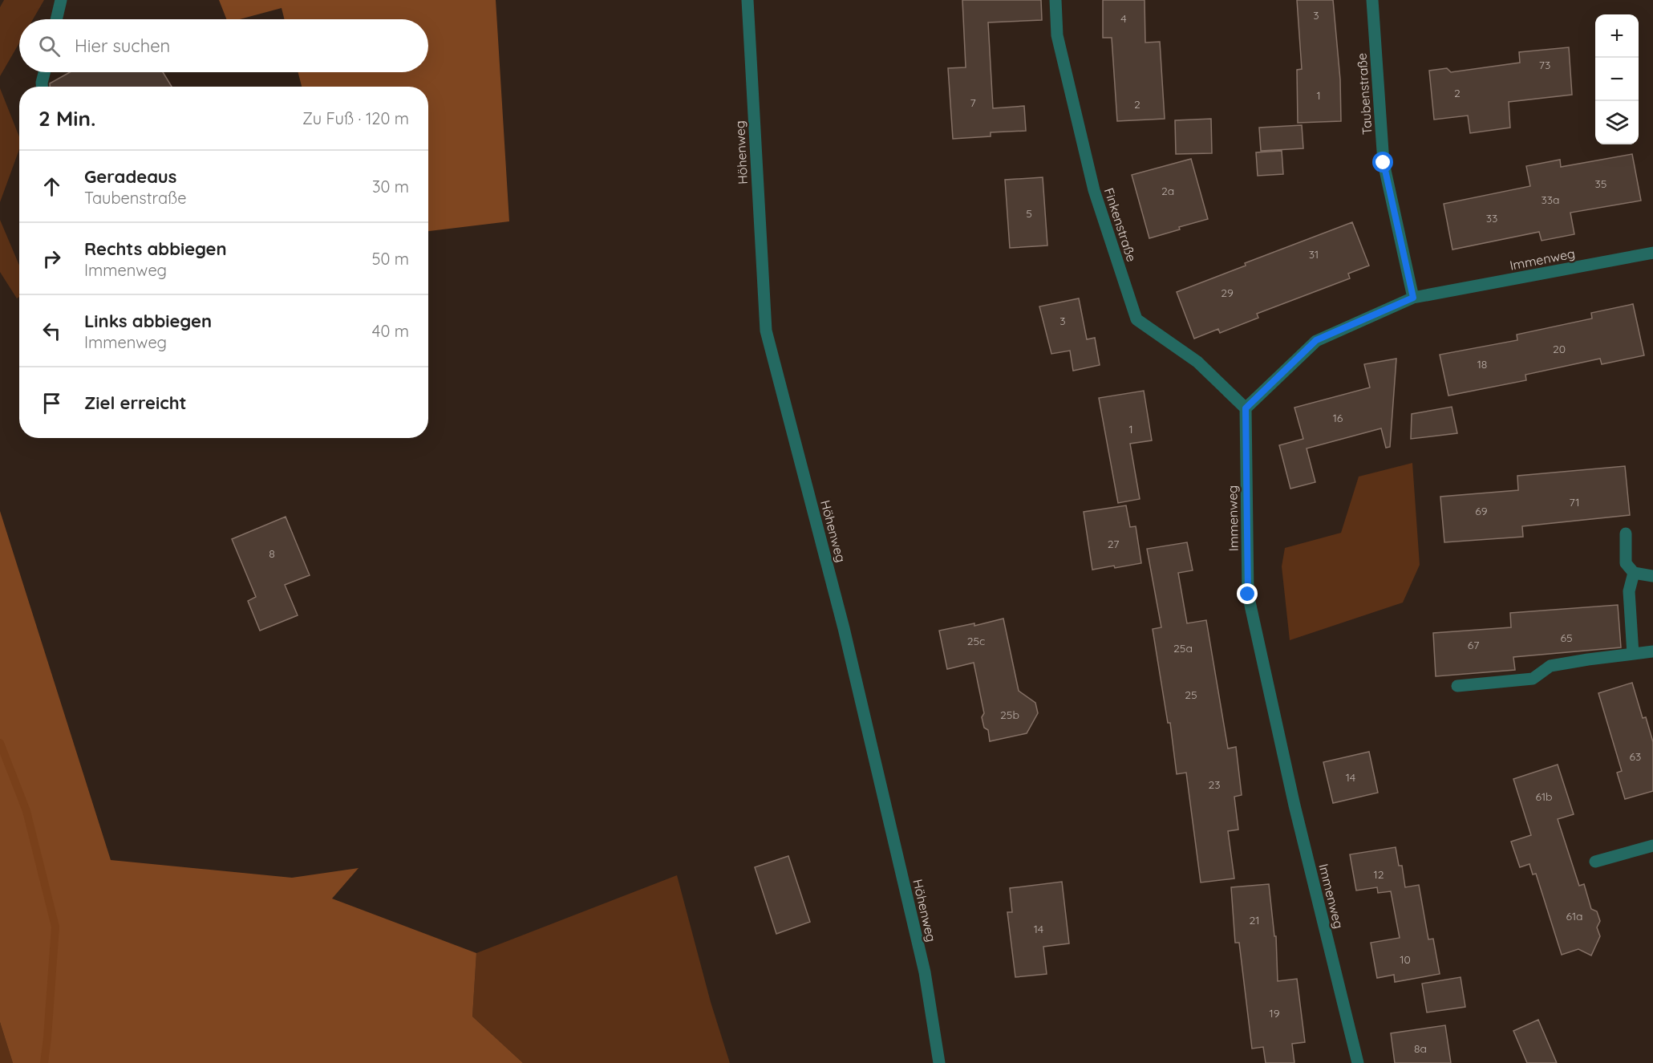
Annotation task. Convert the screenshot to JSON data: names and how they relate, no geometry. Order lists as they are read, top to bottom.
{
  "streets": {
    "street": [
      "Taubenstraße",
      "Höhenweg",
      "Finkenstraße",
      "Immenweg"
    ]
  },
  "crossings": [
    ["Taubenstraße", "Immenweg"],
    ["Finkenstraße", "Immenweg"]
  ],
  "house_numbers": [
    "3",
    "4",
    "73",
    "2",
    "1",
    "7",
    "2",
    "35",
    "2a",
    "33a",
    "5",
    "33",
    "31",
    "29",
    "3",
    "20",
    "18",
    "16",
    "1",
    "71",
    "69",
    "27",
    "8",
    "65",
    "25c",
    "67",
    "25a",
    "25",
    "25b",
    "63",
    "14",
    "23",
    "61b",
    "12",
    "61a",
    "21",
    "14",
    "10",
    "19",
    "8a"
  ],
  "page": {
    "map_buttons": ["+", "−"],
    "search": "Hier suchen",
    "heading": ["2 Min.", "Zu Fuß · 120 m"],
    "list": [
      ["Geradeaus", "Taubenstraße", "30 m"],
      ["Rechts abbiegen", "Immenweg", "50 m"],
      ["Links abbiegen", "Immenweg", "40 m"],
      "Ziel erreicht"
    ]
  }
}
